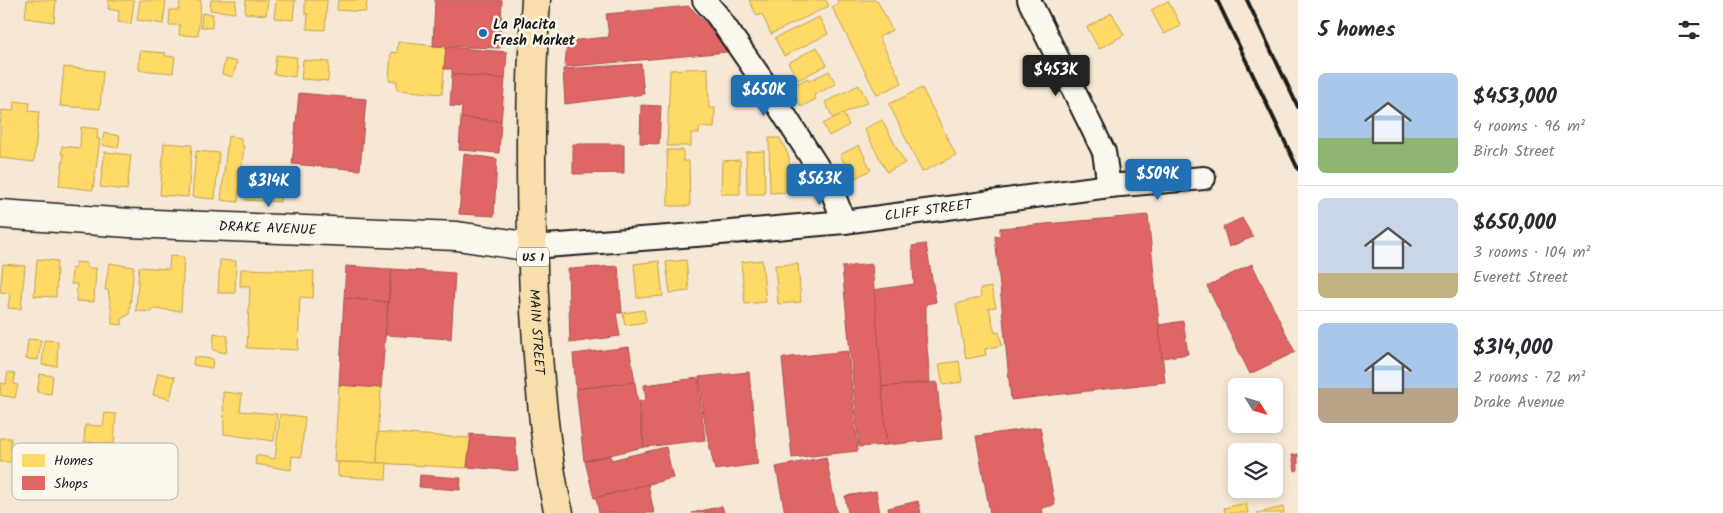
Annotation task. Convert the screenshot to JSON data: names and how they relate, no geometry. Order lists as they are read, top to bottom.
{
  "streets": {
    "main road": ["US 1", "MAIN STREET"],
    "street": ["CLIFF STREET", "DRAKE AVENUE"]
  },
  "crossings": [
    ["CLIFF STREET", "DRAKE AVENUE"],
    ["CLIFF STREET", "MAIN STREET"],
    ["DRAKE AVENUE", "MAIN STREET"]
  ],
  "places": ["La Placita Fresh Market"],
  "legend": ["Homes", "Shops"],
  "north": "bottom right",
  "page": {
    "heading": "5 homes",
    "price": [
      "$453K",
      "$650K",
      "$509K",
      "$563K",
      "$314K"
    ],
    "list": [
      {
        "name": "$453,000",
        "note": "4 rooms · 96 m² · Birch Street"
      },
      {
        "name": "$650,000",
        "note": "3 rooms · 104 m² · Everett Street"
      },
      {
        "name": "$314,000",
        "note": "2 rooms · 72 m² · Drake Avenue"
      }
    ]
  }
}
